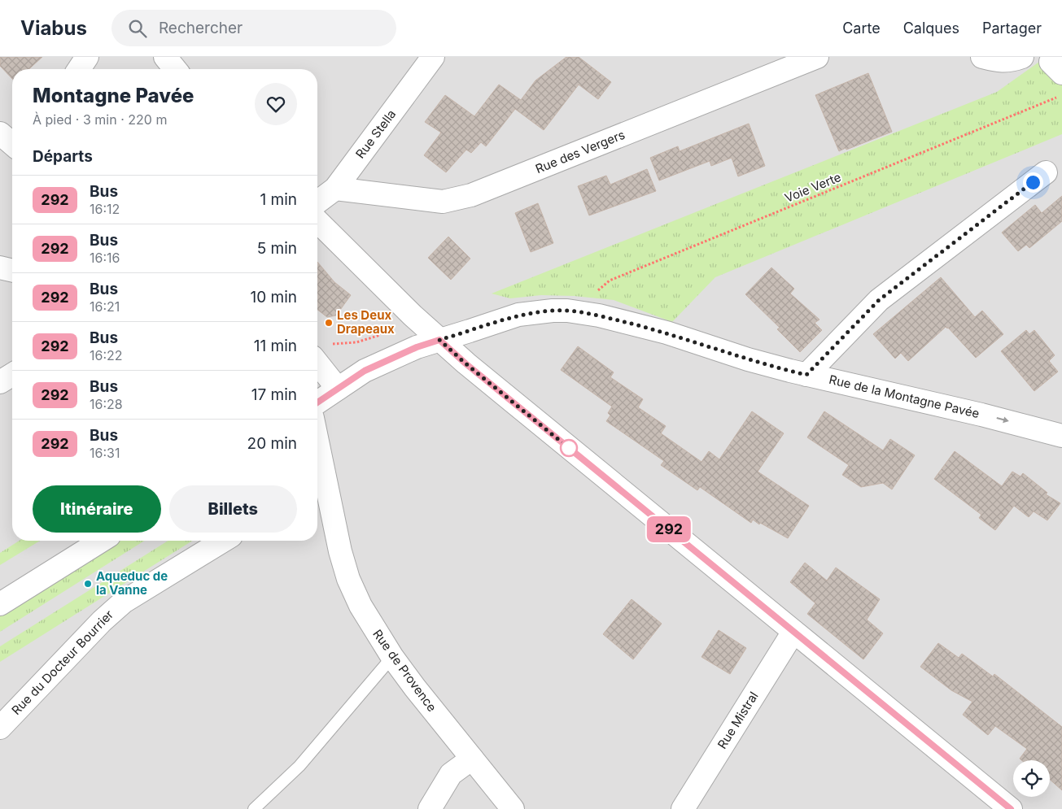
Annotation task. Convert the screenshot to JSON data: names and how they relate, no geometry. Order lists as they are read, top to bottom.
{
  "streets": {
    "street": [
      "Rue Stella",
      "Rue des Vergers",
      "Rue de la Montagne Pavée",
      "Rue du Docteur Bourrier",
      "Rue de Provence",
      "Rue Mistral"
    ],
    "path": ["Voie Verte"]
  },
  "crossings": [
    ["Rue Stella", "Rue des Vergers"],
    ["Voie Verte", "Rue de la Montagne Pavée"]
  ],
  "places": ["Les Deux Drapeaux", "Aqueduc de la Vanne"],
  "lines": ["bus line 292"],
  "page": {
    "header": "Viabus",
    "search": "Rechercher",
    "nav": ["Carte", "Calques", "Partager"],
    "on_map": "292",
    "heading": [
      ["Montagne Pavée", "À pied · 3 min · 220 m"],
      "Départs"
    ],
    "list": [
      {
        "mark": "292",
        "name": "Bus",
        "note": "16:12",
        "value": "1 min"
      },
      {
        "mark": "292",
        "name": "Bus",
        "note": "16:16",
        "value": "5 min"
      },
      {
        "mark": "292",
        "name": "Bus",
        "note": "16:21",
        "value": "10 min"
      },
      {
        "mark": "292",
        "name": "Bus",
        "note": "16:22",
        "value": "11 min"
      },
      {
        "mark": "292",
        "name": "Bus",
        "note": "16:28",
        "value": "17 min"
      },
      {
        "mark": "292",
        "name": "Bus",
        "note": "16:31",
        "value": "20 min"
      }
    ],
    "buttons": ["Itinéraire", "Billets"]
  }
}
